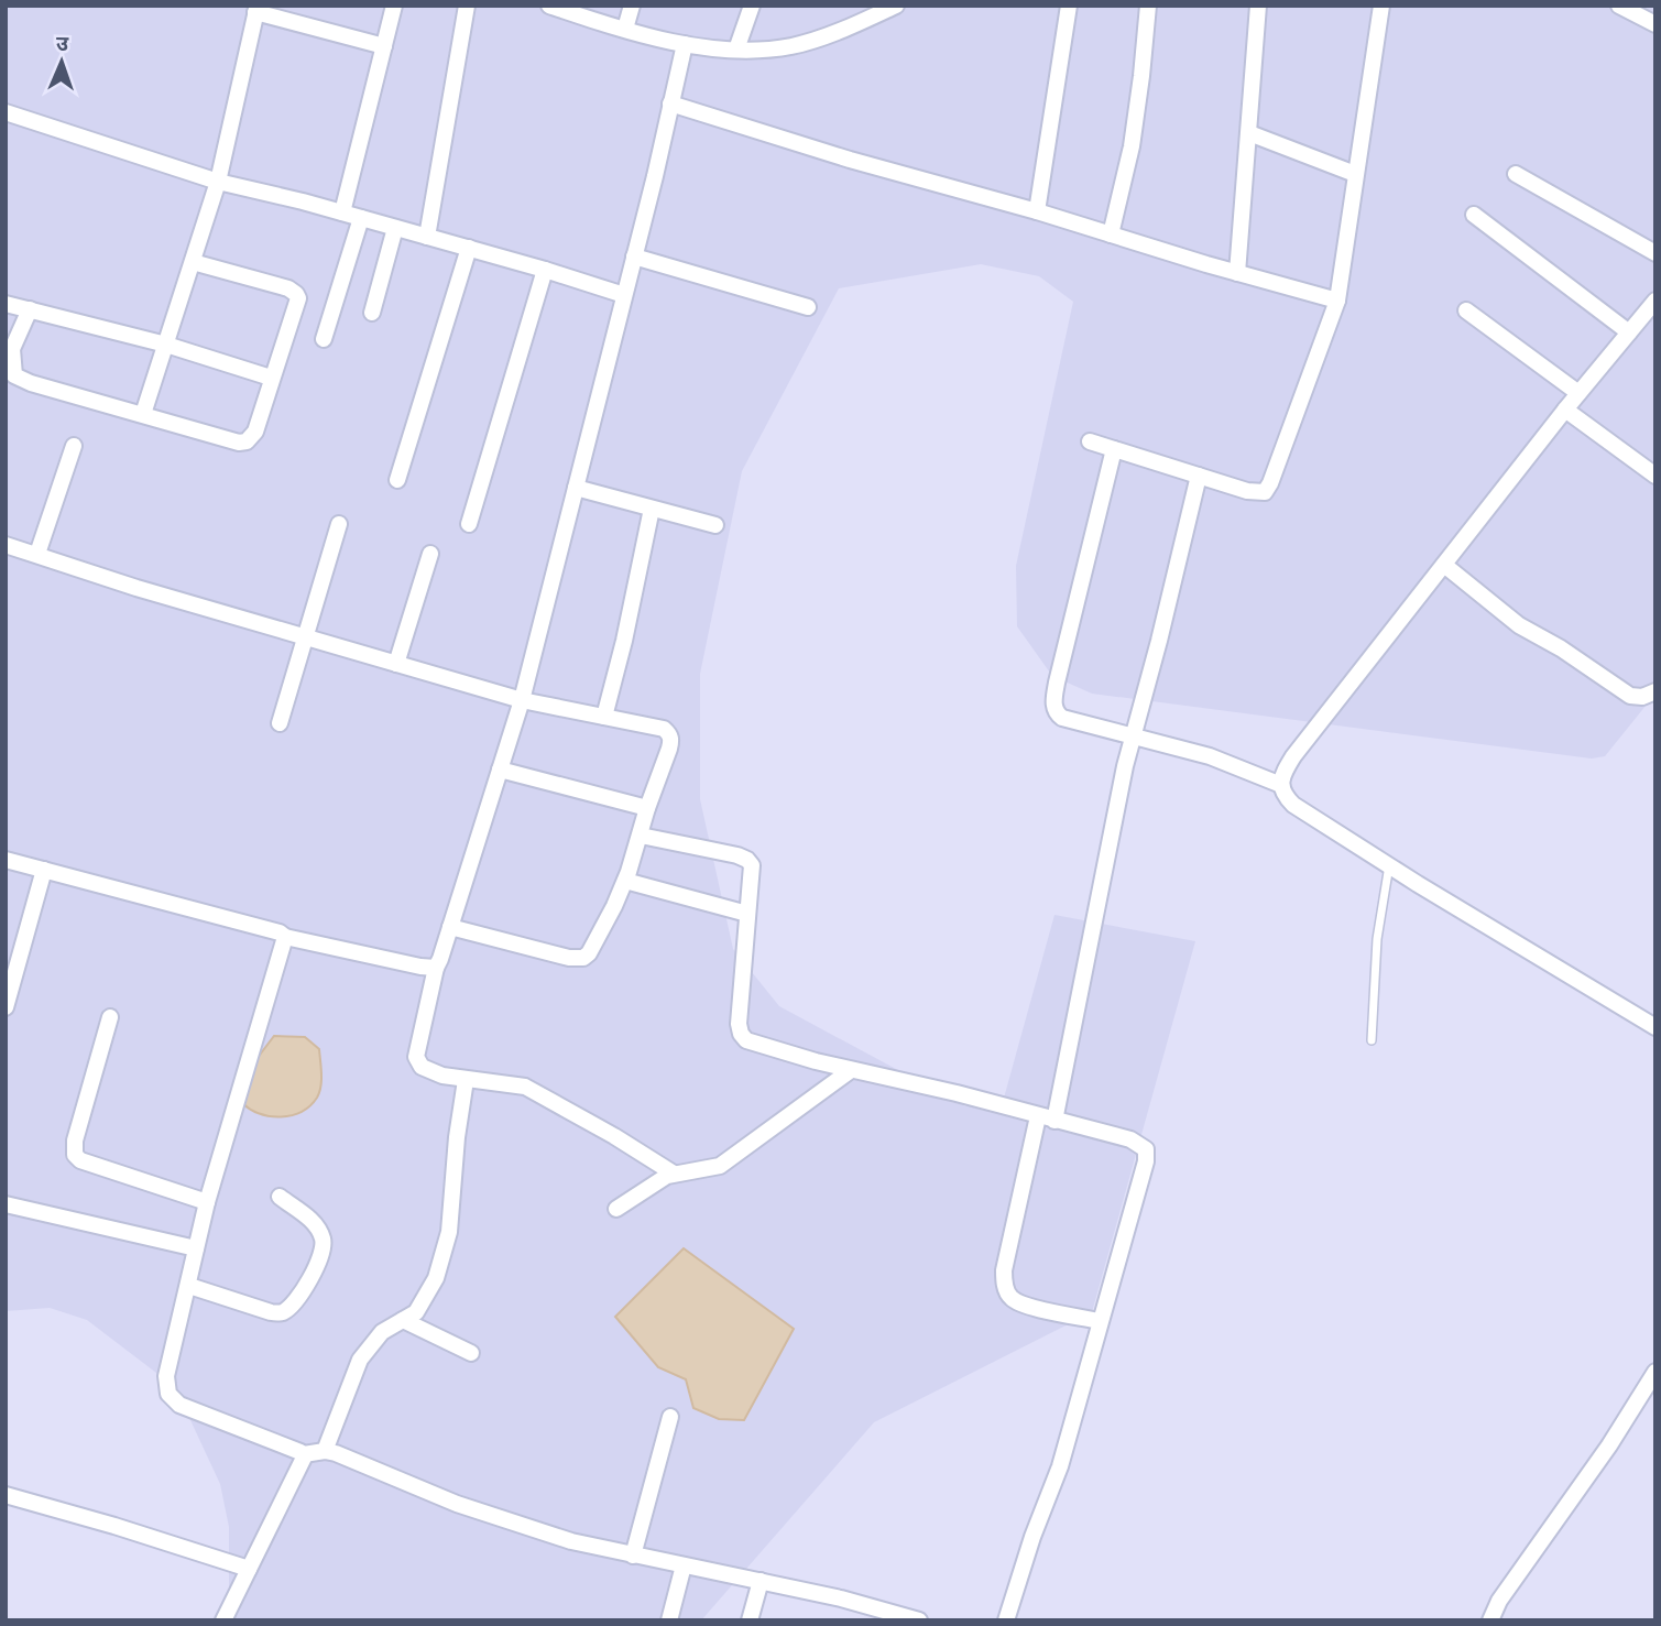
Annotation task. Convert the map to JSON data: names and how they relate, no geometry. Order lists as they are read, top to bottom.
{
  "north": "top"
}
